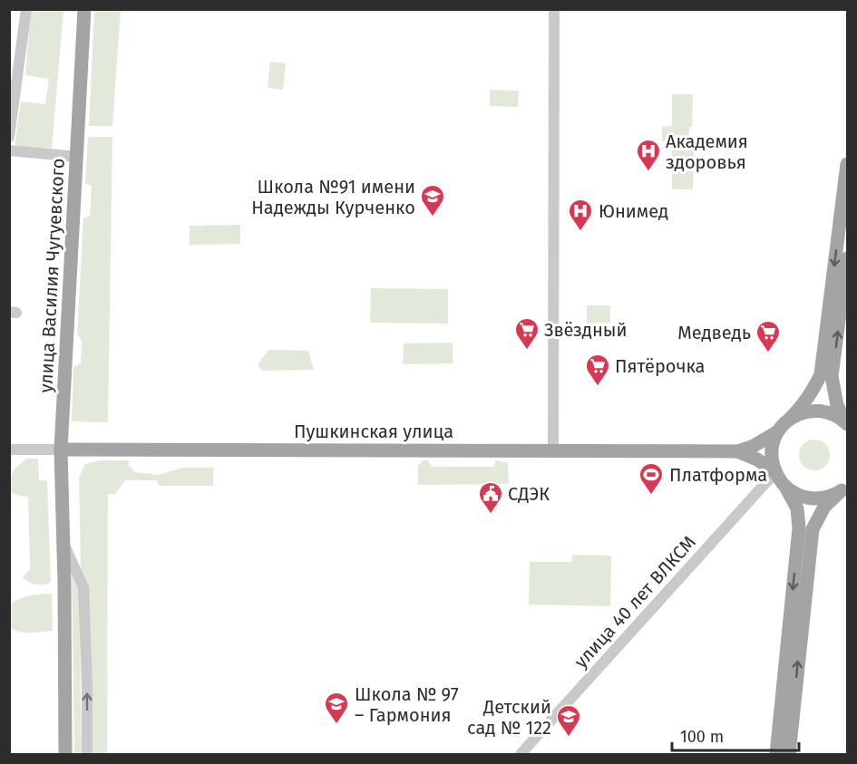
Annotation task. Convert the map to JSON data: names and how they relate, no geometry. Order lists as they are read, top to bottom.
{
  "streets": {
    "main road": ["улица Василия Чугуевского", "Пушкинская улица"],
    "street": ["улица 40 лет ВЛКСМ"]
  },
  "crossings": [
    ["улица Василия Чугуевского", "Пушкинская улица"],
    ["Пушкинская улица", "улица 40 лет ВЛКСМ"]
  ],
  "places": {
    "hospital": ["Академия здоровья", "Юнимед"],
    "school or university": ["Школа №91 имени Надежды Курченко", "Школа № 97 – Гармония", "Детский сад № 122"],
    "supermarket": ["Звёздный", "Медведь", "Пятёрочка"],
    "sports": ["Платформа"],
    "public building": ["СДЭК"]
  },
  "scale_bar": "100 m"
}
